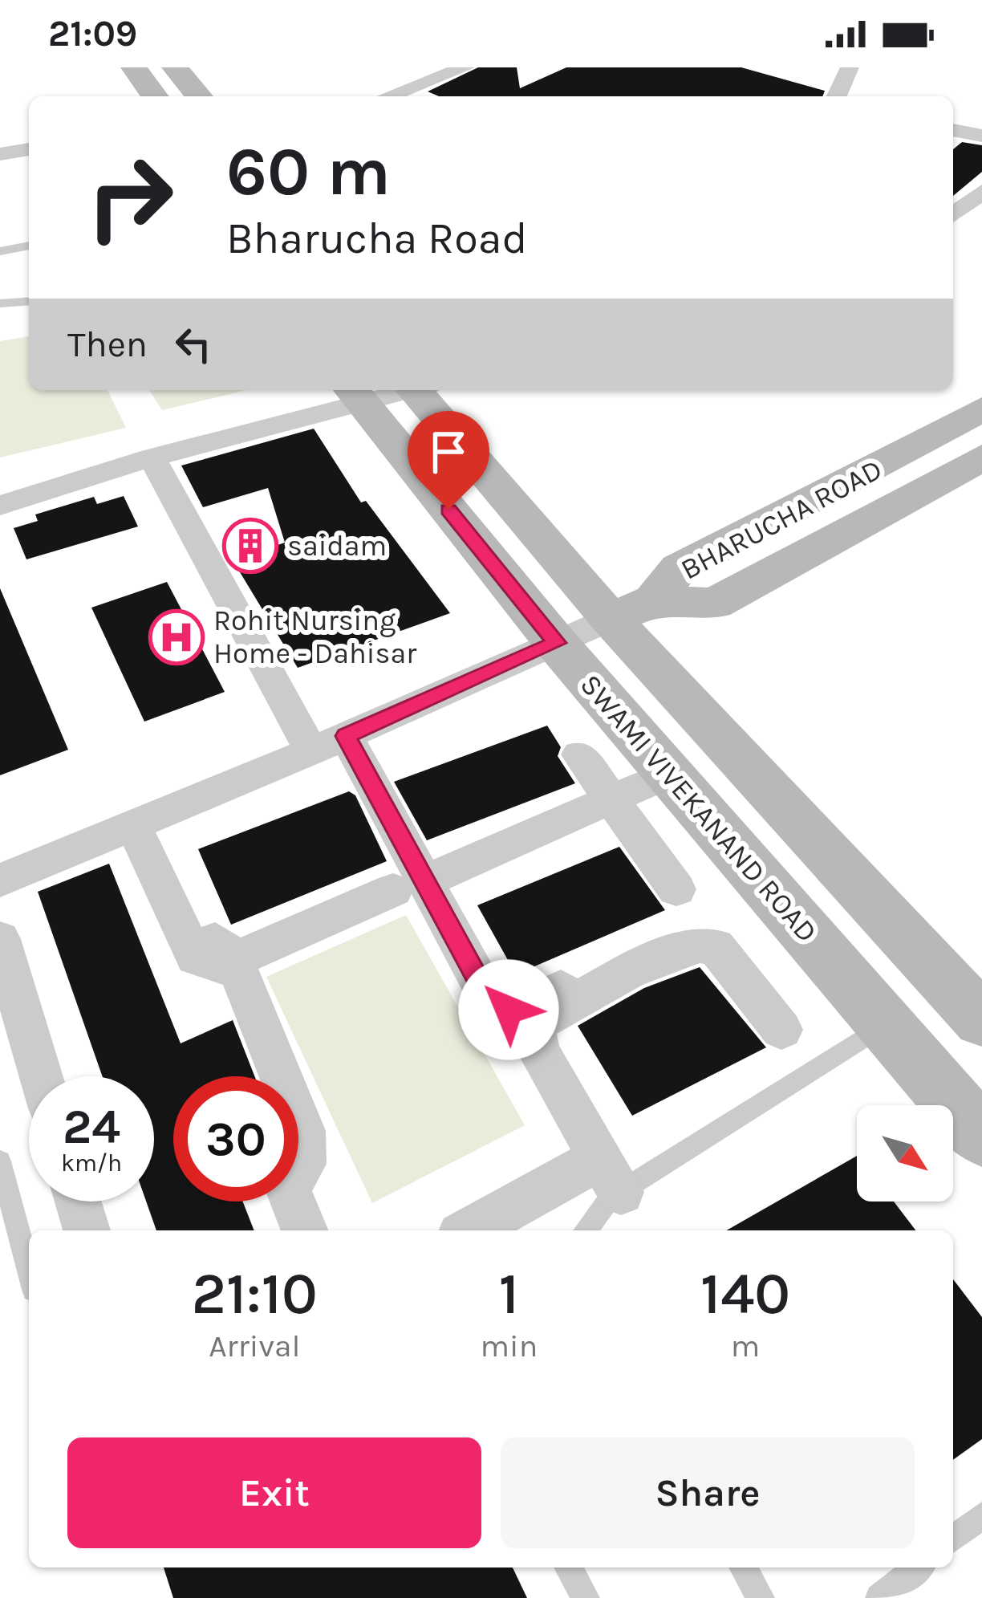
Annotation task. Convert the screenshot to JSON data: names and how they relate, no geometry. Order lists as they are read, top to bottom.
{
  "streets": {
    "main road": ["BHARUCHA ROAD", "SWAMI VIVEKANAND ROAD"]
  },
  "crossings": [
    ["BHARUCHA ROAD", "SWAMI VIVEKANAND ROAD"]
  ],
  "places": {
    "building": ["saidam"],
    "hospital": ["Rohit Nursing Home - Dahisar"]
  },
  "north": "bottom right",
  "page": {
    "status": "21:09",
    "turn": ["60 m", "Bharucha Road"],
    "then": "Then",
    "speed": "24 km/h",
    "limit": "30",
    "eta": [
      "21:10",
      "Arrival",
      "1",
      "min",
      "140",
      "m"
    ],
    "buttons": ["Exit", "Share"]
  }
}
